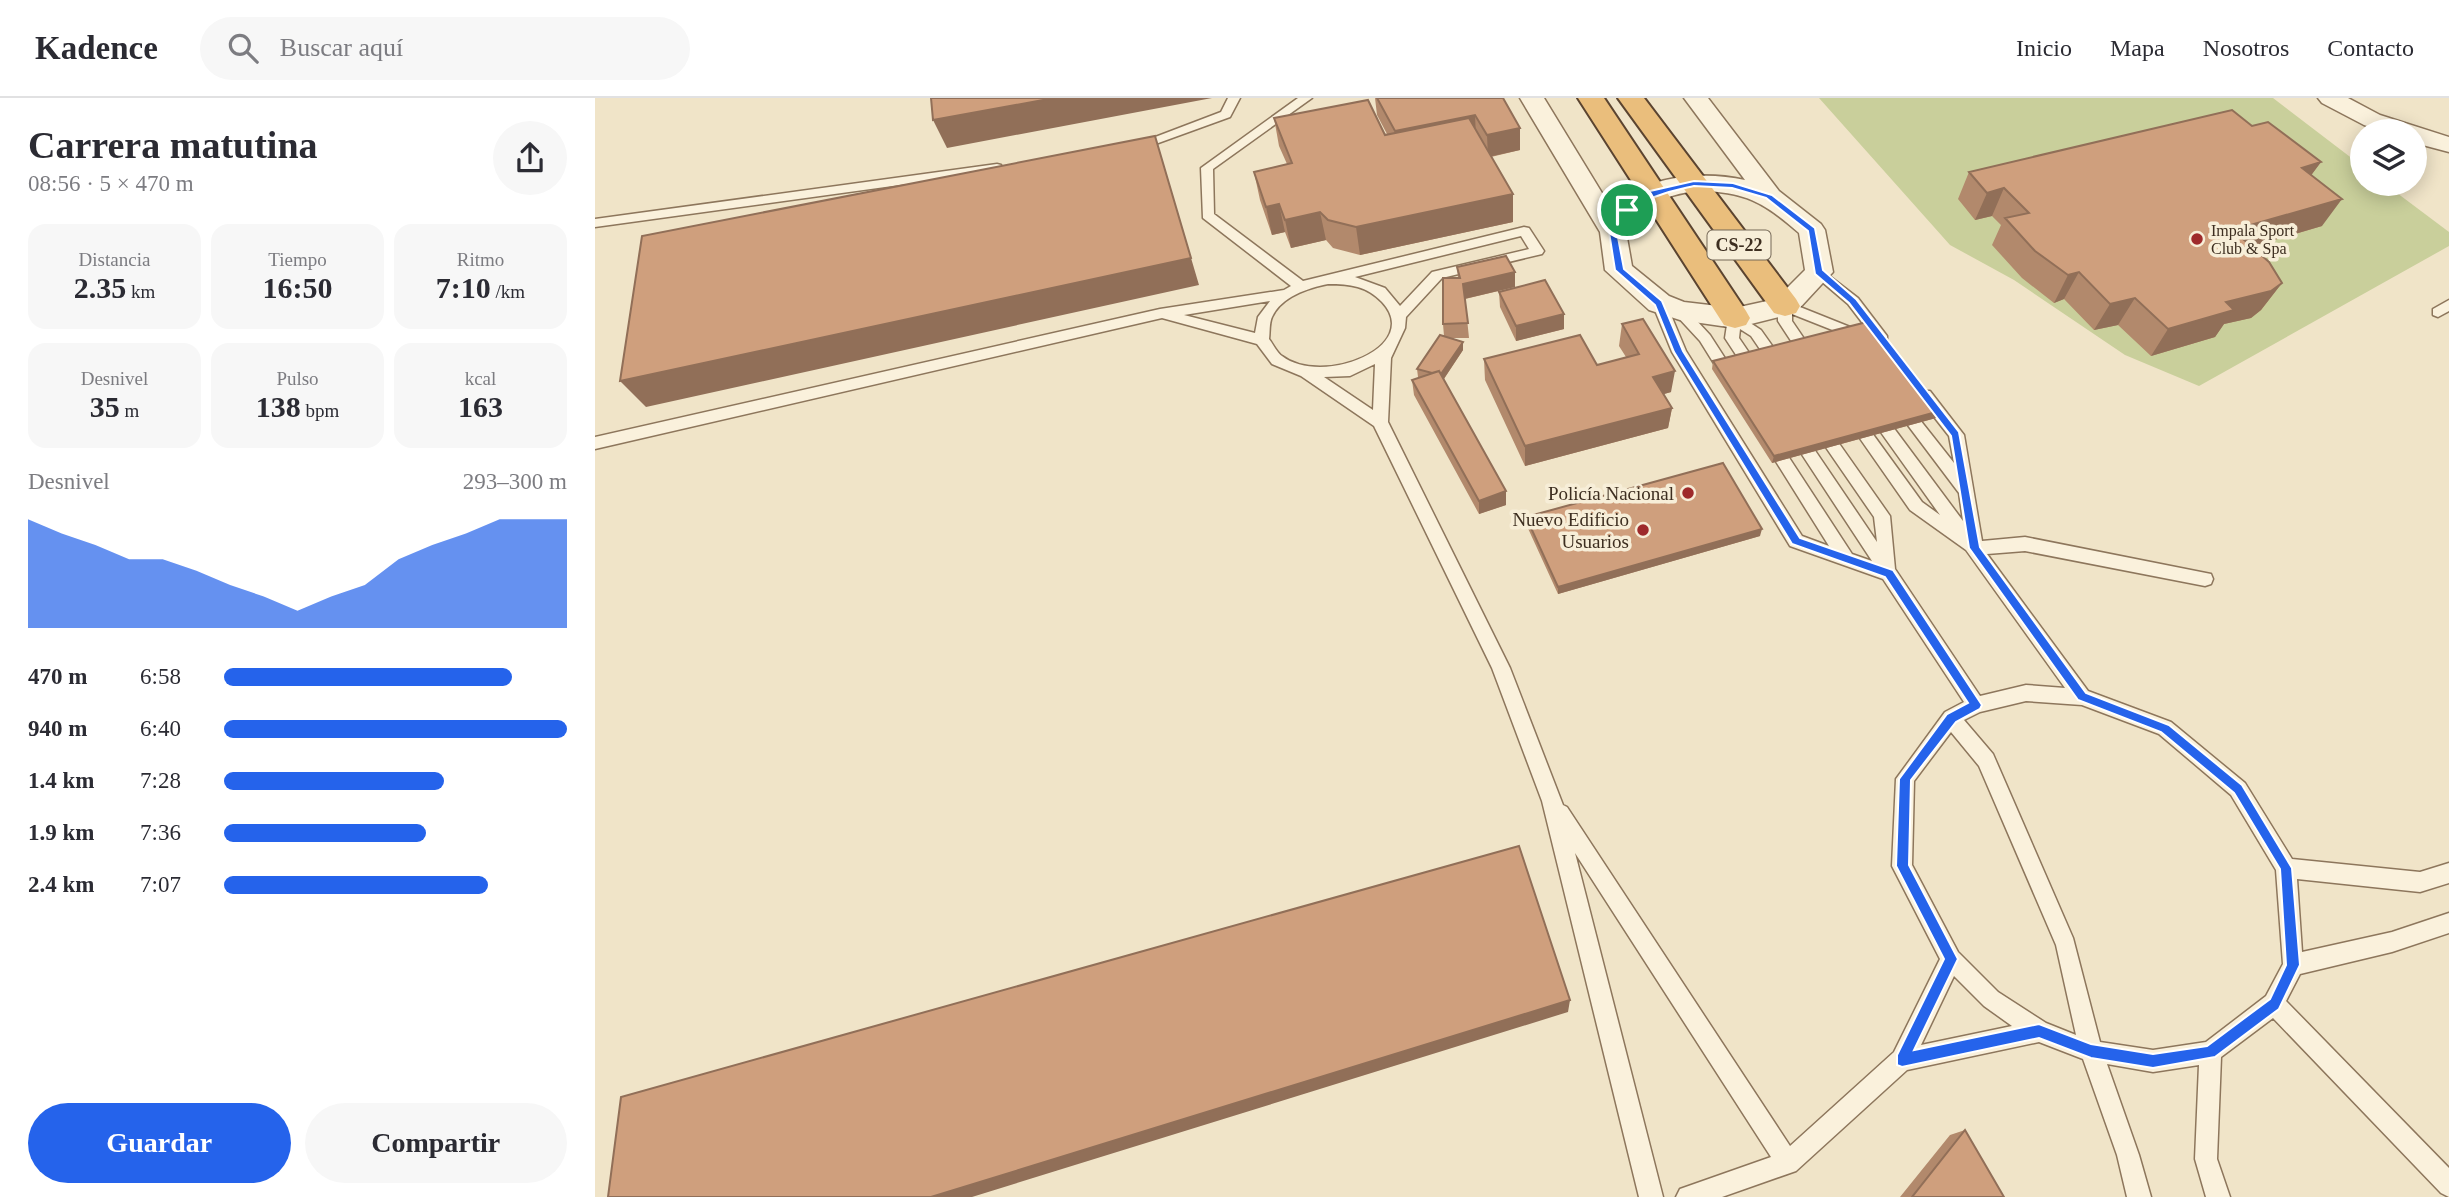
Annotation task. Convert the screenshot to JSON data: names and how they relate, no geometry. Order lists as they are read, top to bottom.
{
  "streets": {
    "highway": ["CS-22"]
  },
  "places": ["Impala Sport Club & Spa", "Policía Nacional", "Nuevo Edificio Usuarios"],
  "page": {
    "header": "Kadence",
    "search": "Buscar aquí",
    "nav": [
      "Inicio",
      "Mapa",
      "Nosotros",
      "Contacto"
    ],
    "heading": ["Carrera matutina", "08:56 · 5 × 470 m"],
    "stats": [
      ["Distancia", "2.35 km"],
      ["Tiempo", "16:50"],
      ["Ritmo", "7:10 /km"],
      ["Desnivel", "35 m"],
      ["Pulso", "138 bpm"],
      ["kcal", "163"]
    ],
    "chart": ["Desnivel", "293–300 m"],
    "list": [
      {
        "name": "470 m",
        "note": "6:58"
      },
      {
        "name": "940 m",
        "note": "6:40"
      },
      {
        "name": "1.4 km",
        "note": "7:28"
      },
      {
        "name": "1.9 km",
        "note": "7:36"
      },
      {
        "name": "2.4 km",
        "note": "7:07"
      }
    ],
    "buttons": ["Guardar", "Compartir"]
  }
}
